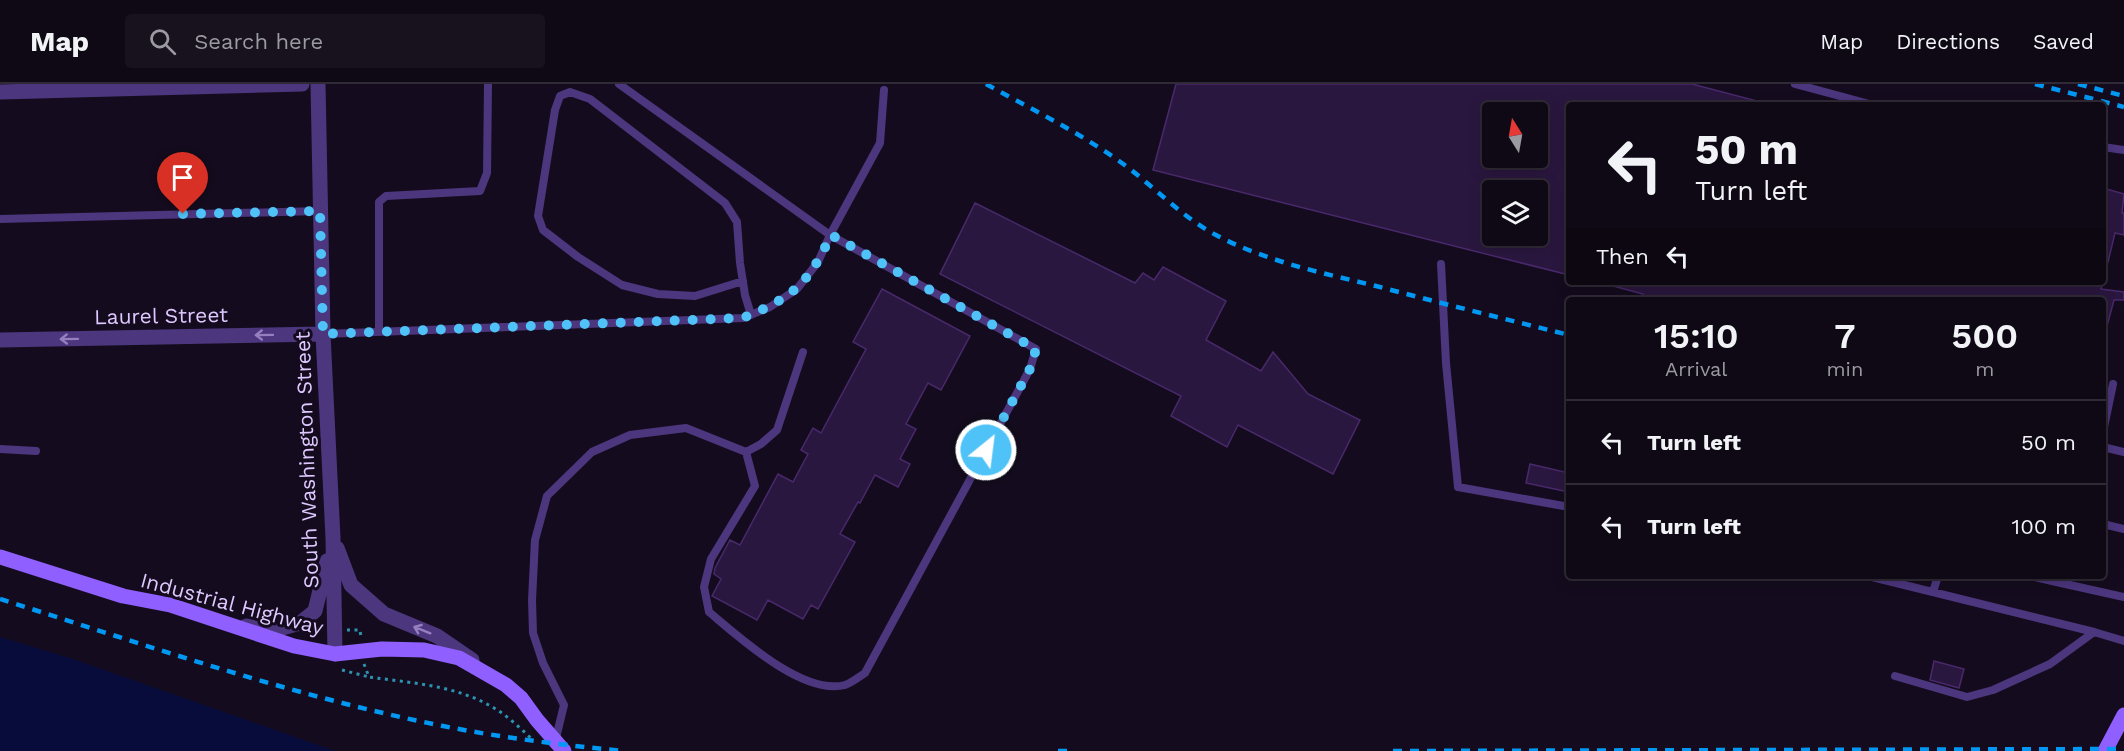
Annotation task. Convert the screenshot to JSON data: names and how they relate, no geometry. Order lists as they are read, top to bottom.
{
  "streets": {
    "street": ["Laurel Street", "South Washington Street", "Industrial Highway"]
  },
  "crossings": [
    ["Laurel Street", "South Washington Street"],
    ["South Washington Street", "Industrial Highway"]
  ],
  "one_way": ["Laurel Street"],
  "north": "top",
  "page": {
    "header": "Map",
    "search": "Search here",
    "nav": ["Map", "Directions", "Saved"],
    "turn": ["50 m", "Turn left"],
    "then": "Then",
    "eta": [
      "15:10",
      "Arrival",
      "7",
      "min",
      "500",
      "m"
    ],
    "list": [
      {
        "name": "Turn left",
        "value": "50 m"
      },
      {
        "name": "Turn left",
        "value": "100 m"
      }
    ]
  }
}
